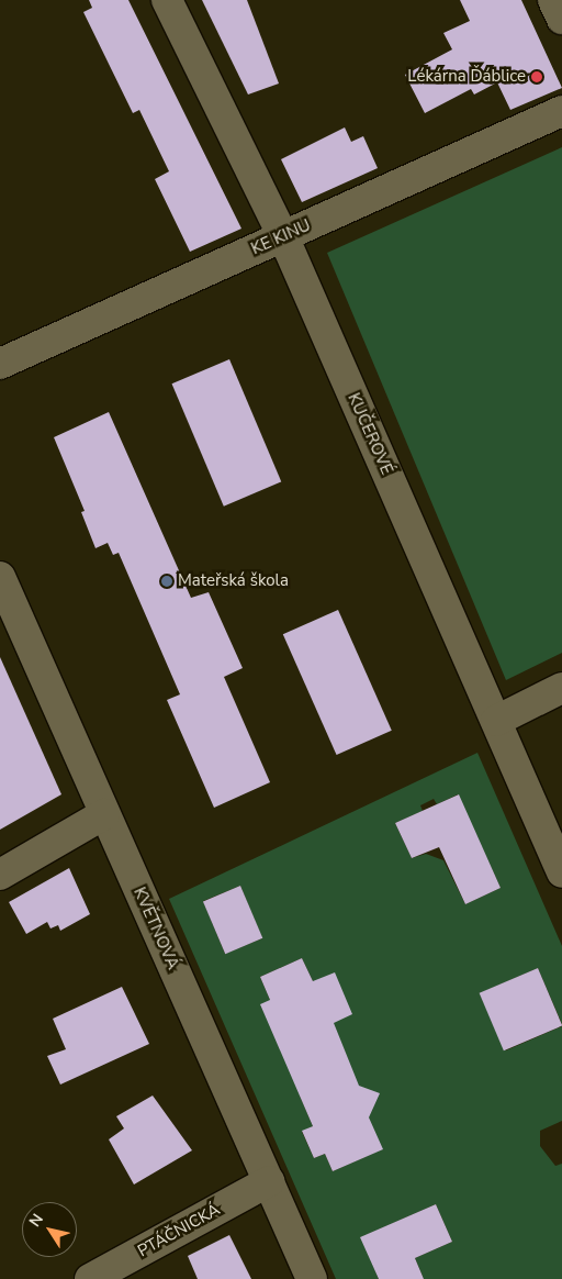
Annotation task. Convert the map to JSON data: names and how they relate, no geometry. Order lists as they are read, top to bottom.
{
  "streets": {
    "street": [
      "KE KINU",
      "KUČEROVÉ",
      "KVĚTNOVÁ",
      "PTÁČNICKÁ"
    ]
  },
  "crossings": [
    ["KE KINU", "KUČEROVÉ"],
    ["KVĚTNOVÁ", "PTÁČNICKÁ"]
  ],
  "places": ["Lékárna Ďáblice", "Mateřská škola"],
  "north": "top left"
}
